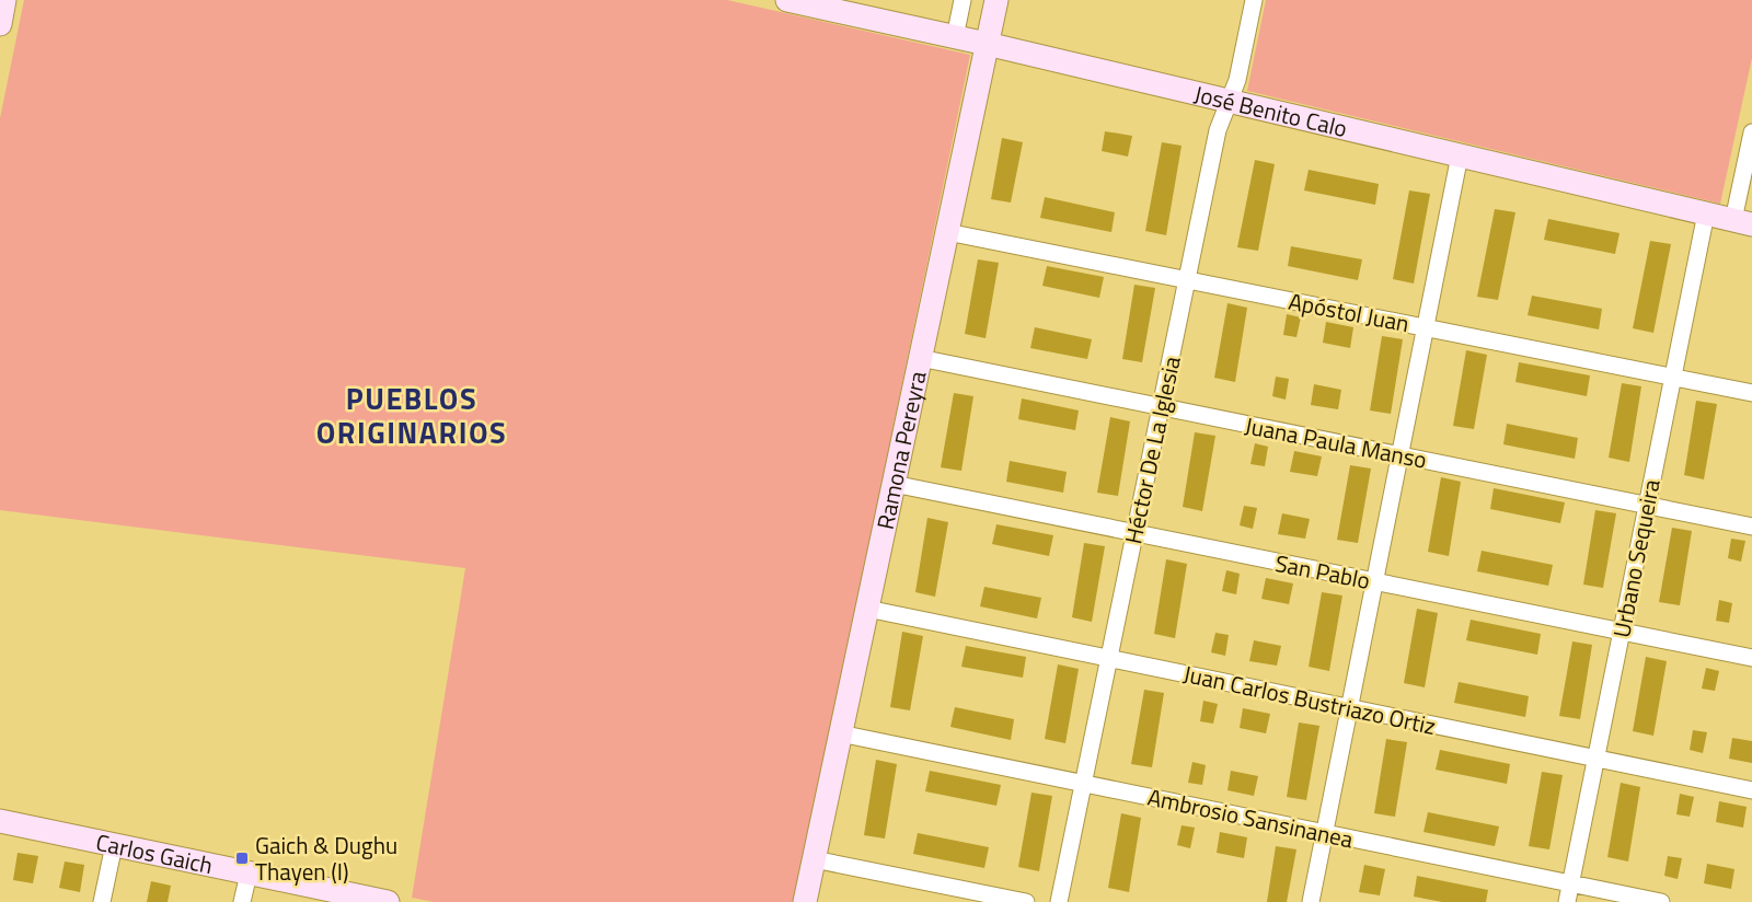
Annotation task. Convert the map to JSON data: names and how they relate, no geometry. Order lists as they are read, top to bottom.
{
  "streets": {
    "street": [
      "José Benito Calo",
      "Apóstol Juan",
      "Juana Paula Manso",
      "Héctor De La Iglesia",
      "Ramona Pereyra",
      "Urbano Sequeira",
      "San Pablo",
      "Juan Carlos Bustriazo Ortiz",
      "Ambrosio Sansinanea",
      "Carlos Gaich"
    ]
  },
  "crossings": [
    ["José Benito Calo", "Héctor De La Iglesia"],
    ["José Benito Calo", "Ramona Pereyra"],
    ["José Benito Calo", "Urbano Sequeira"],
    ["Apóstol Juan", "Héctor De La Iglesia"],
    ["Apóstol Juan", "Ramona Pereyra"],
    ["Apóstol Juan", "Urbano Sequeira"],
    ["Juana Paula Manso", "Héctor De La Iglesia"],
    ["Juana Paula Manso", "Ramona Pereyra"],
    ["Juana Paula Manso", "Urbano Sequeira"],
    ["Héctor De La Iglesia", "San Pablo"],
    ["Héctor De La Iglesia", "Juan Carlos Bustriazo Ortiz"],
    ["Héctor De La Iglesia", "Ambrosio Sansinanea"],
    ["Ramona Pereyra", "San Pablo"],
    ["Ramona Pereyra", "Juan Carlos Bustriazo Ortiz"],
    ["Ramona Pereyra", "Ambrosio Sansinanea"],
    ["Urbano Sequeira", "San Pablo"],
    ["Urbano Sequeira", "Juan Carlos Bustriazo Ortiz"],
    ["Urbano Sequeira", "Ambrosio Sansinanea"]
  ],
  "districts": ["PUEBLOS ORIGINARIOS"],
  "places": {
    "transit": ["Gaich & Dughu Thayen (I)"]
  }
}
